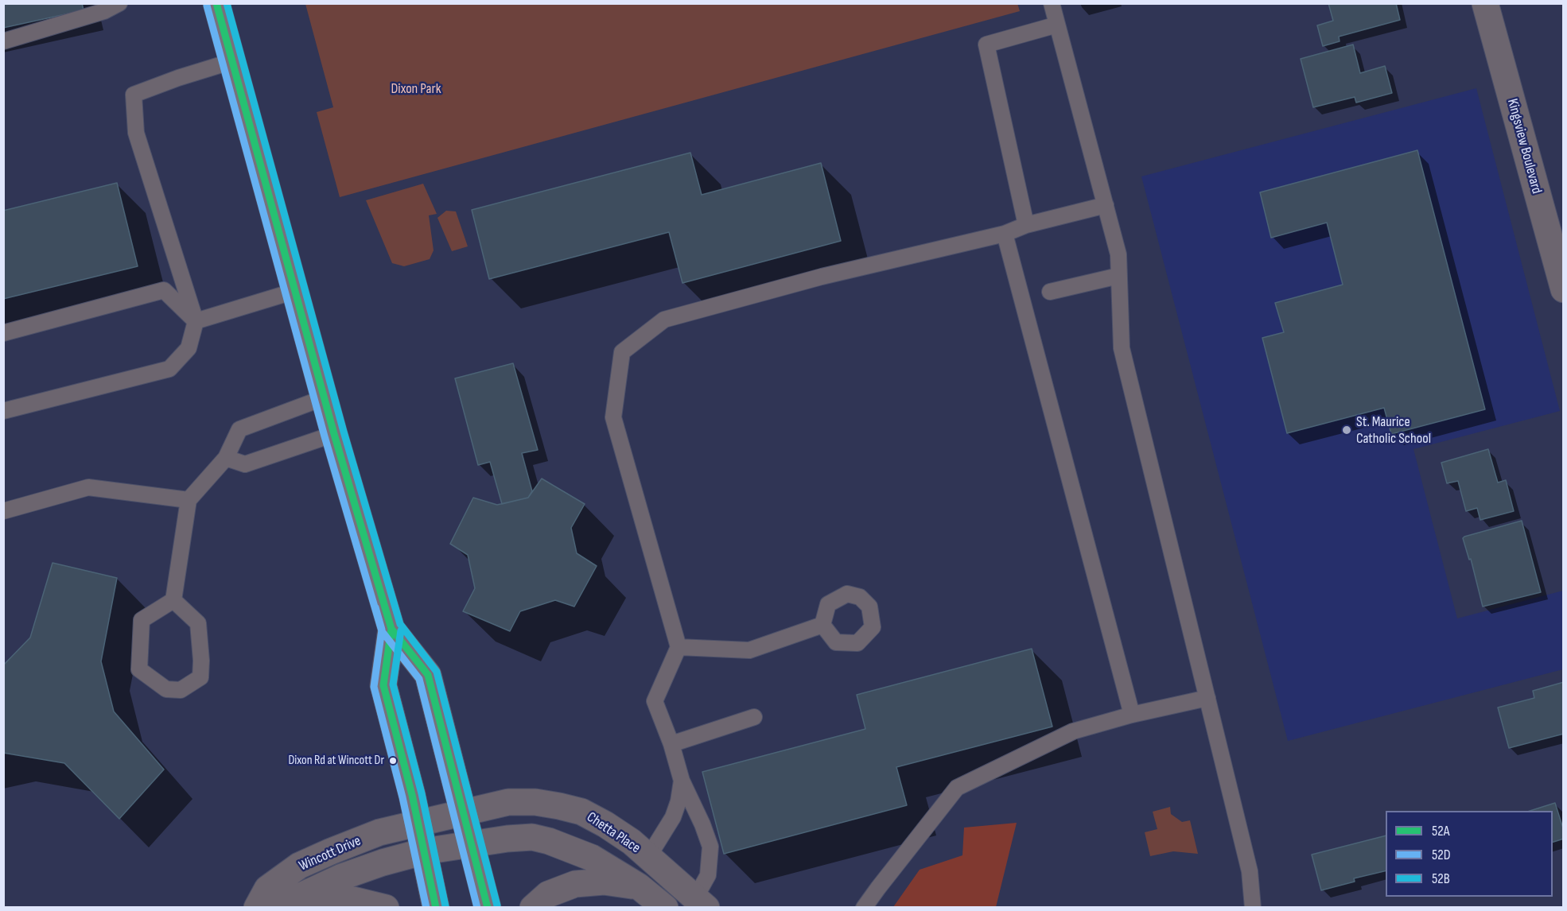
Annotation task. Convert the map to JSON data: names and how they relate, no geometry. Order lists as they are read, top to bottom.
{
  "streets": {
    "street": ["Kingsview Boulevard", "Chetta Place", "Wincott Drive"]
  },
  "crossings": [
    ["Chetta Place", "Wincott Drive"]
  ],
  "parks": ["Dixon Park"],
  "places": ["St. Maurice Catholic School", "Dixon Rd at Wincott Dr"],
  "lines": ["transit line 52A", "transit line 52B", "transit line 52D"],
  "legend": ["52A", "52D", "52B"]
}
